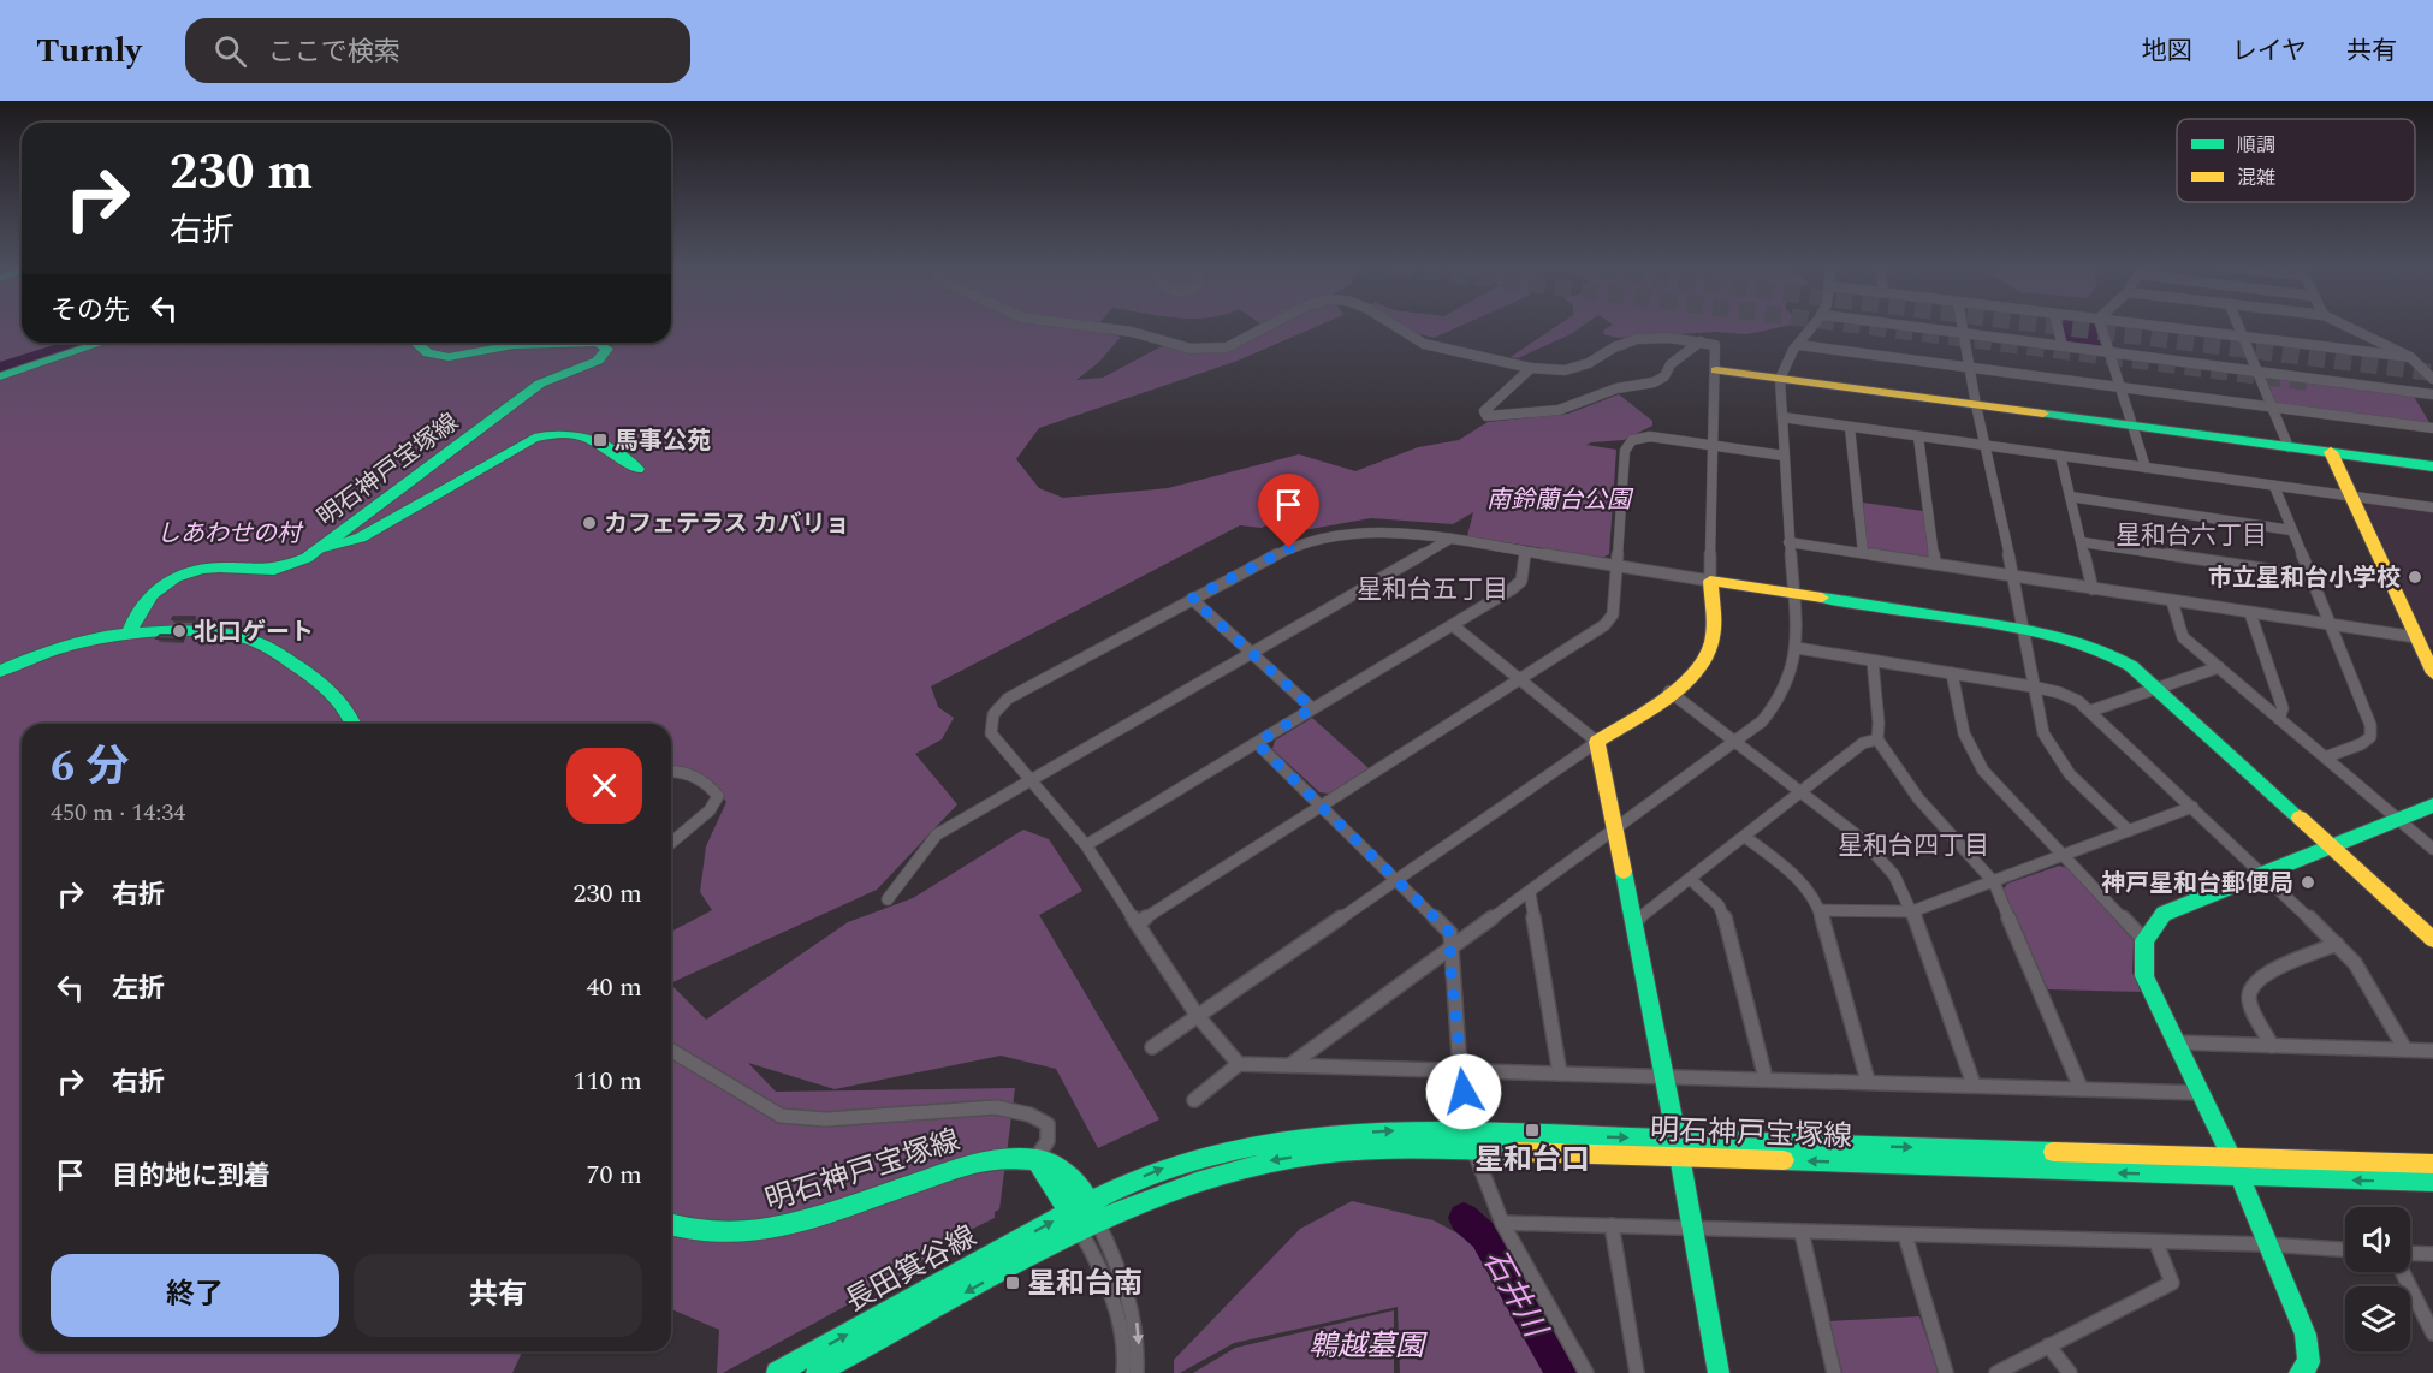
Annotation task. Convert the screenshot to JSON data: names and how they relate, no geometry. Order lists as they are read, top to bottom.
{
  "streets": {
    "main road": ["明石神戸宝塚線", "長田箕谷線"]
  },
  "crossings": [
    ["明石神戸宝塚線", "長田箕谷線"]
  ],
  "districts": ["星和台六丁目", "星和台五丁目", "星和台四丁目"],
  "water": ["石井川"],
  "parks": ["南鈴蘭台公園", "しあわせの村", "鵯越墓園"],
  "places": {
    "transit": ["馬事公苑", "星和台口", "星和台南"],
    "other": [
      "カフェテラス カバリョ",
      "市立星和台小学校",
      "北口ゲート",
      "神戸星和台郵便局"
    ]
  },
  "legend": ["順調", "混雑"],
  "page": {
    "header": "Turnly",
    "search": "ここで検索",
    "nav": ["地図", "レイヤ", "共有"],
    "turn": ["230 m", "右折"],
    "then": "その先",
    "heading": ["6 分", "450 m · 14:34"],
    "list": [
      {
        "name": "右折",
        "value": "230 m"
      },
      {
        "name": "左折",
        "value": "40 m"
      },
      {
        "name": "右折",
        "value": "110 m"
      },
      {
        "name": "目的地に到着",
        "value": "70 m"
      }
    ],
    "buttons": ["終了", "共有"]
  }
}
